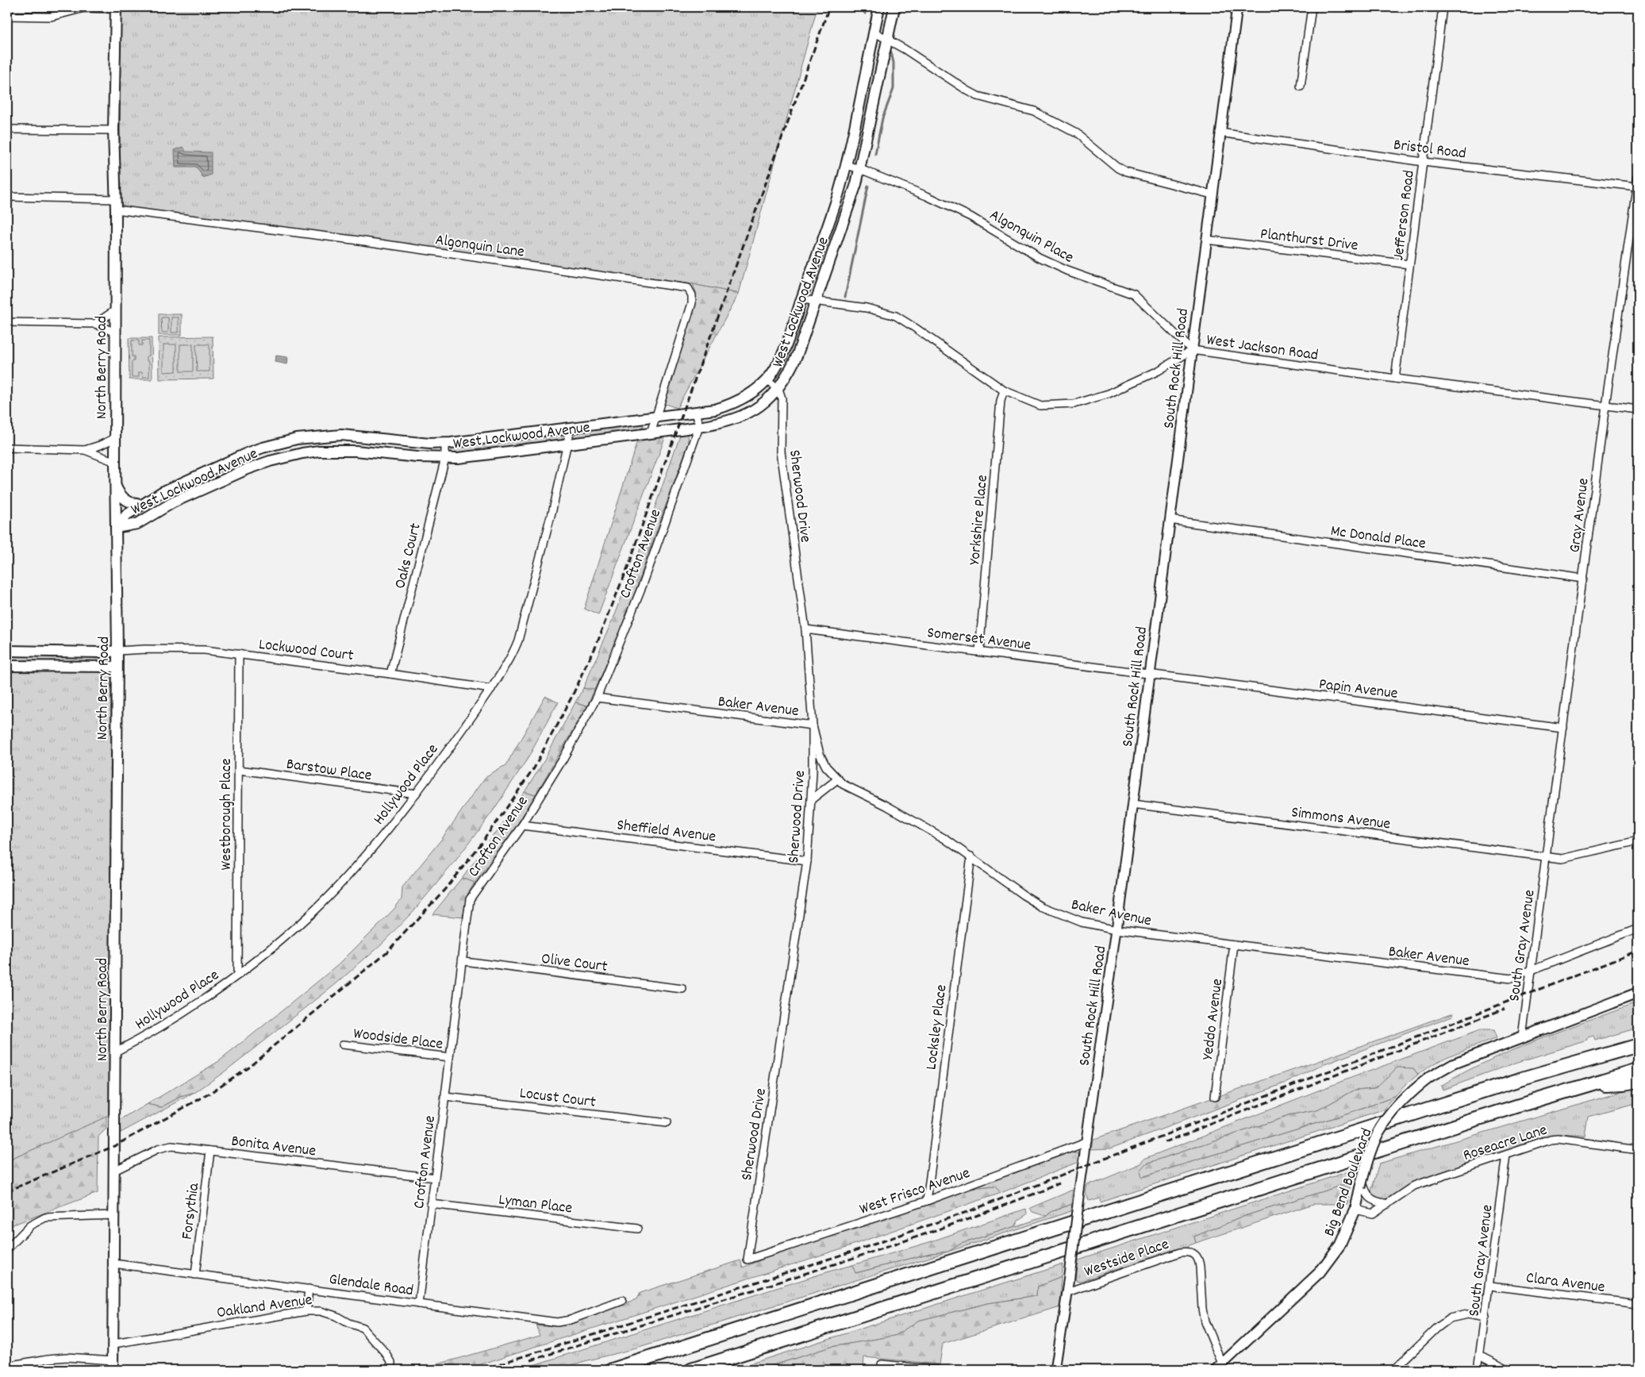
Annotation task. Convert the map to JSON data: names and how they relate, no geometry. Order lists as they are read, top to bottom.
{
  "streets": {
    "main road": ["West Lockwood Avenue", "North Berry Road", "Big Bend Boulevard"],
    "street": [
      "Bristol Road",
      "Jefferson Road",
      "Algonquin Place",
      "Planthurst Drive",
      "Algonquin Lane",
      "West Jackson Road",
      "South Rock Hill Road",
      "Sherwood Drive",
      "Gray Avenue",
      "Yorkshire Place",
      "Mc Donald Place",
      "Crofton Avenue",
      "Oaks Court",
      "Somerset Avenue",
      "Lockwood Court",
      "Papin Avenue",
      "Baker Avenue",
      "Barstow Place",
      "Hollywood Place",
      "Westborough Place",
      "Simmons Avenue",
      "Sheffield Avenue",
      "South Gray Avenue",
      "Olive Court",
      "Yeddo Avenue",
      "Locksley Place",
      "Woodside Place",
      "Locust Court",
      "Roseacre Lane",
      "Bonita Avenue",
      "West Frisco Avenue",
      "Lyman Place",
      "Forsythia",
      "Westside Place",
      "Clara Avenue",
      "Glendale Road",
      "Oakland Avenue"
    ]
  },
  "crossings": [
    ["Bristol Road", "Jefferson Road"],
    ["Bristol Road", "South Rock Hill Road"],
    ["Bristol Road", "Gray Avenue"],
    ["Jefferson Road", "Planthurst Drive"],
    ["Jefferson Road", "West Jackson Road"],
    ["Algonquin Place", "West Lockwood Avenue"],
    ["Algonquin Place", "West Jackson Road"],
    ["Algonquin Place", "South Rock Hill Road"],
    ["Planthurst Drive", "South Rock Hill Road"],
    ["Algonquin Lane", "West Lockwood Avenue"],
    ["Algonquin Lane", "North Berry Road"],
    ["West Lockwood Avenue", "West Jackson Road"],
    ["West Lockwood Avenue", "North Berry Road"],
    ["West Lockwood Avenue", "Sherwood Drive"],
    ["West Lockwood Avenue", "Crofton Avenue"],
    ["West Lockwood Avenue", "Oaks Court"],
    ["West Lockwood Avenue", "Hollywood Place"],
    ["West Jackson Road", "South Rock Hill Road"],
    ["West Jackson Road", "Gray Avenue"],
    ["West Jackson Road", "Yorkshire Place"],
    ["North Berry Road", "Lockwood Court"],
    ["North Berry Road", "Hollywood Place"],
    ["North Berry Road", "Bonita Avenue"],
    ["North Berry Road", "Glendale Road"],
    ["North Berry Road", "Oakland Avenue"],
    ["South Rock Hill Road", "Mc Donald Place"],
    ["South Rock Hill Road", "Somerset Avenue"],
    ["South Rock Hill Road", "Papin Avenue"],
    ["South Rock Hill Road", "Baker Avenue"],
    ["South Rock Hill Road", "Simmons Avenue"],
    ["South Rock Hill Road", "West Frisco Avenue"],
    ["South Rock Hill Road", "Westside Place"],
    ["Sherwood Drive", "Somerset Avenue"],
    ["Sherwood Drive", "Baker Avenue"],
    ["Sherwood Drive", "Sheffield Avenue"],
    ["Sherwood Drive", "West Frisco Avenue"],
    ["Gray Avenue", "Mc Donald Place"],
    ["Gray Avenue", "Papin Avenue"],
    ["Gray Avenue", "Simmons Avenue"],
    ["Gray Avenue", "South Gray Avenue"],
    ["Yorkshire Place", "Somerset Avenue"],
    ["Crofton Avenue", "Baker Avenue"],
    ["Crofton Avenue", "Sheffield Avenue"],
    ["Crofton Avenue", "Olive Court"],
    ["Crofton Avenue", "Woodside Place"],
    ["Crofton Avenue", "Locust Court"],
    ["Crofton Avenue", "Bonita Avenue"],
    ["Crofton Avenue", "Lyman Place"],
    ["Crofton Avenue", "Glendale Road"],
    ["Oaks Court", "Lockwood Court"],
    ["Somerset Avenue", "Papin Avenue"],
    ["Lockwood Court", "Hollywood Place"],
    ["Lockwood Court", "Westborough Place"],
    ["Baker Avenue", "South Gray Avenue"],
    ["Baker Avenue", "Yeddo Avenue"],
    ["Baker Avenue", "Locksley Place"],
    ["Barstow Place", "Hollywood Place"],
    ["Barstow Place", "Westborough Place"],
    ["Hollywood Place", "Westborough Place"],
    ["Simmons Avenue", "South Gray Avenue"],
    ["South Gray Avenue", "Roseacre Lane"],
    ["South Gray Avenue", "Big Bend Boulevard"],
    ["South Gray Avenue", "Clara Avenue"],
    ["Locksley Place", "West Frisco Avenue"],
    ["Roseacre Lane", "Big Bend Boulevard"],
    ["Bonita Avenue", "Forsythia"],
    ["Big Bend Boulevard", "Westside Place"],
    ["Forsythia", "Glendale Road"]
  ]
}
